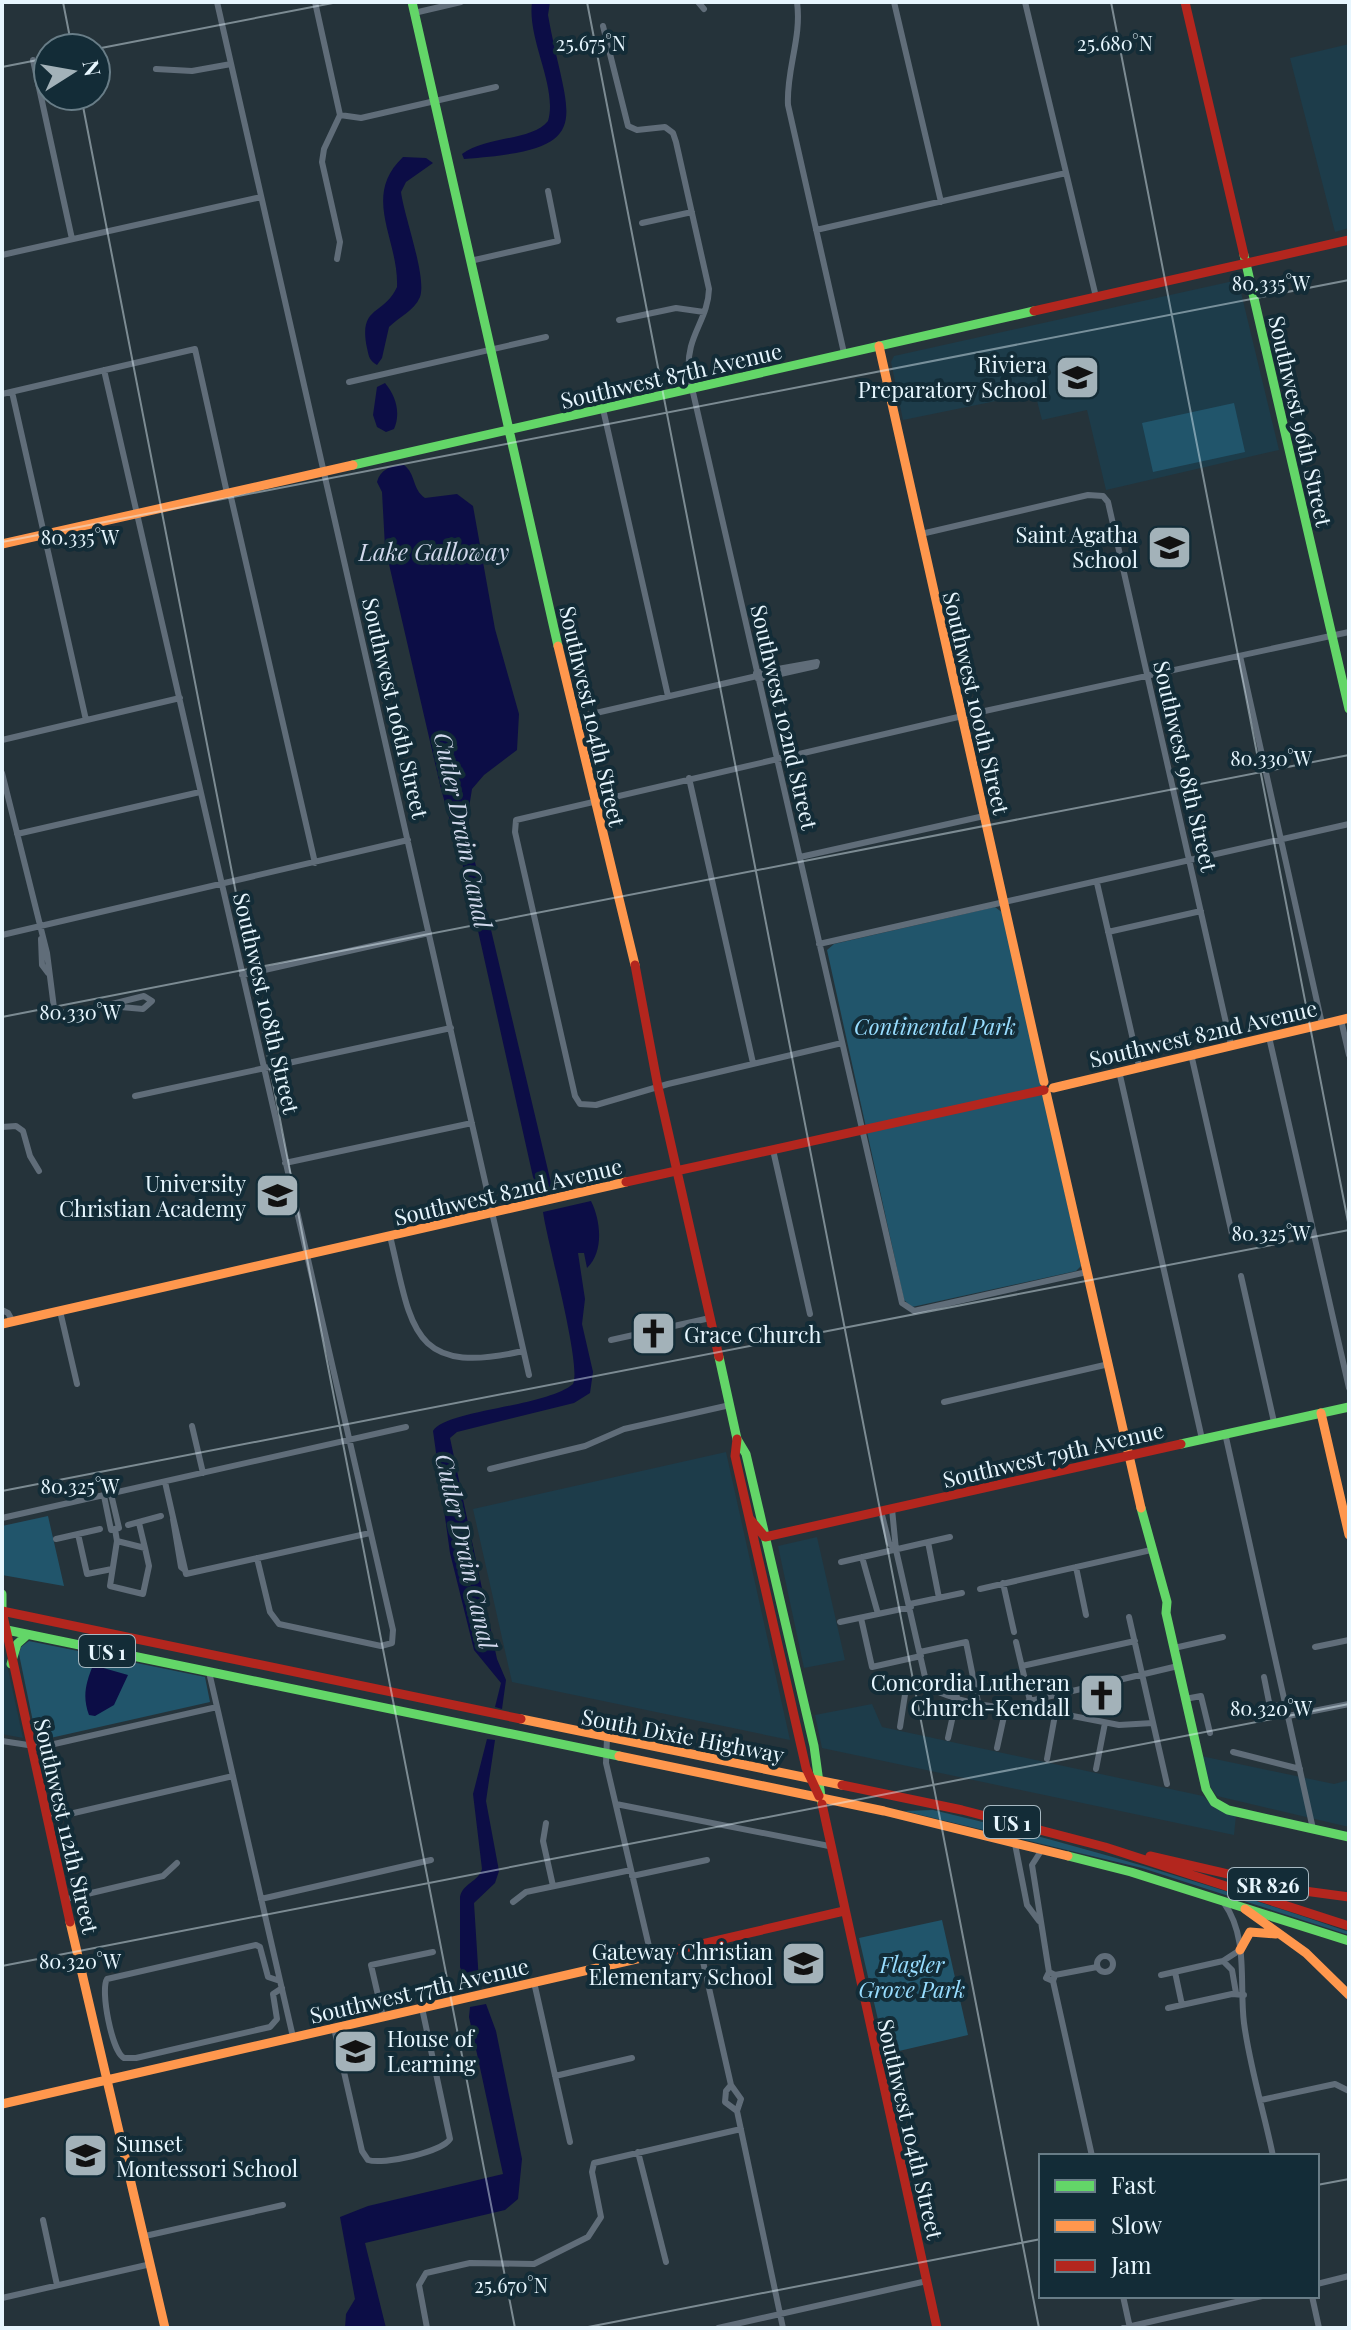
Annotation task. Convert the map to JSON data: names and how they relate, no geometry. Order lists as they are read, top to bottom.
{
  "streets": {
    "main road": [
      "Southwest 87th Avenue",
      "Southwest 96th Street",
      "Southwest 100th Street",
      "Southwest 104th Street",
      "Southwest 82nd Avenue",
      "Southwest 79th Avenue",
      "US 1",
      "South Dixie Highway",
      "Southwest 112th Street",
      "SR 826",
      "Southwest 77th Avenue"
    ],
    "street": [
      "Southwest 106th Street",
      "Southwest 102nd Street",
      "Southwest 98th Street",
      "Southwest 108th Street"
    ]
  },
  "crossings": [
    ["Southwest 87th Avenue", "Southwest 96th Street"],
    ["Southwest 87th Avenue", "Southwest 100th Street"],
    ["Southwest 87th Avenue", "Southwest 106th Street"],
    ["Southwest 87th Avenue", "Southwest 104th Street"],
    ["Southwest 87th Avenue", "Southwest 102nd Street"],
    ["Southwest 87th Avenue", "Southwest 108th Street"],
    ["Southwest 100th Street", "Southwest 102nd Street"],
    ["Southwest 100th Street", "Southwest 98th Street"],
    ["Southwest 100th Street", "Southwest 82nd Avenue"],
    ["Southwest 100th Street", "Southwest 79th Avenue"],
    ["Southwest 106th Street", "Southwest 82nd Avenue"],
    ["Southwest 104th Street", "Southwest 82nd Avenue"],
    ["Southwest 104th Street", "Southwest 79th Avenue"],
    ["Southwest 104th Street", "South Dixie Highway"],
    ["Southwest 104th Street", "Southwest 77th Avenue"],
    ["Southwest 102nd Street", "Southwest 82nd Avenue"],
    ["Southwest 98th Street", "Southwest 82nd Avenue"],
    ["Southwest 108th Street", "Southwest 82nd Avenue"],
    ["South Dixie Highway", "Southwest 112th Street"],
    ["South Dixie Highway", "SR 826"],
    ["Southwest 112th Street", "Southwest 77th Avenue"]
  ],
  "water": ["Lake Galloway", "Cutler Drain Canal"],
  "parks": ["Continental Park", "Flagler Grove Park"],
  "places": {
    "school or university": [
      "Riviera Preparatory School",
      "Saint Agatha School",
      "University Christian Academy",
      "Gateway Christian Elementary School",
      "House of Learning",
      "Sunset Montessori School"
    ],
    "church": ["Grace Church", "Concordia Lutheran Church-Kendall"]
  },
  "legend": ["Fast", "Slow", "Jam"],
  "north": "right",
  "coordinates": [
    "25.675°N",
    "25.680°N",
    "80.335°W",
    "80.330°W",
    "80.325°W",
    "80.320°W",
    "25.670°N"
  ]
}
